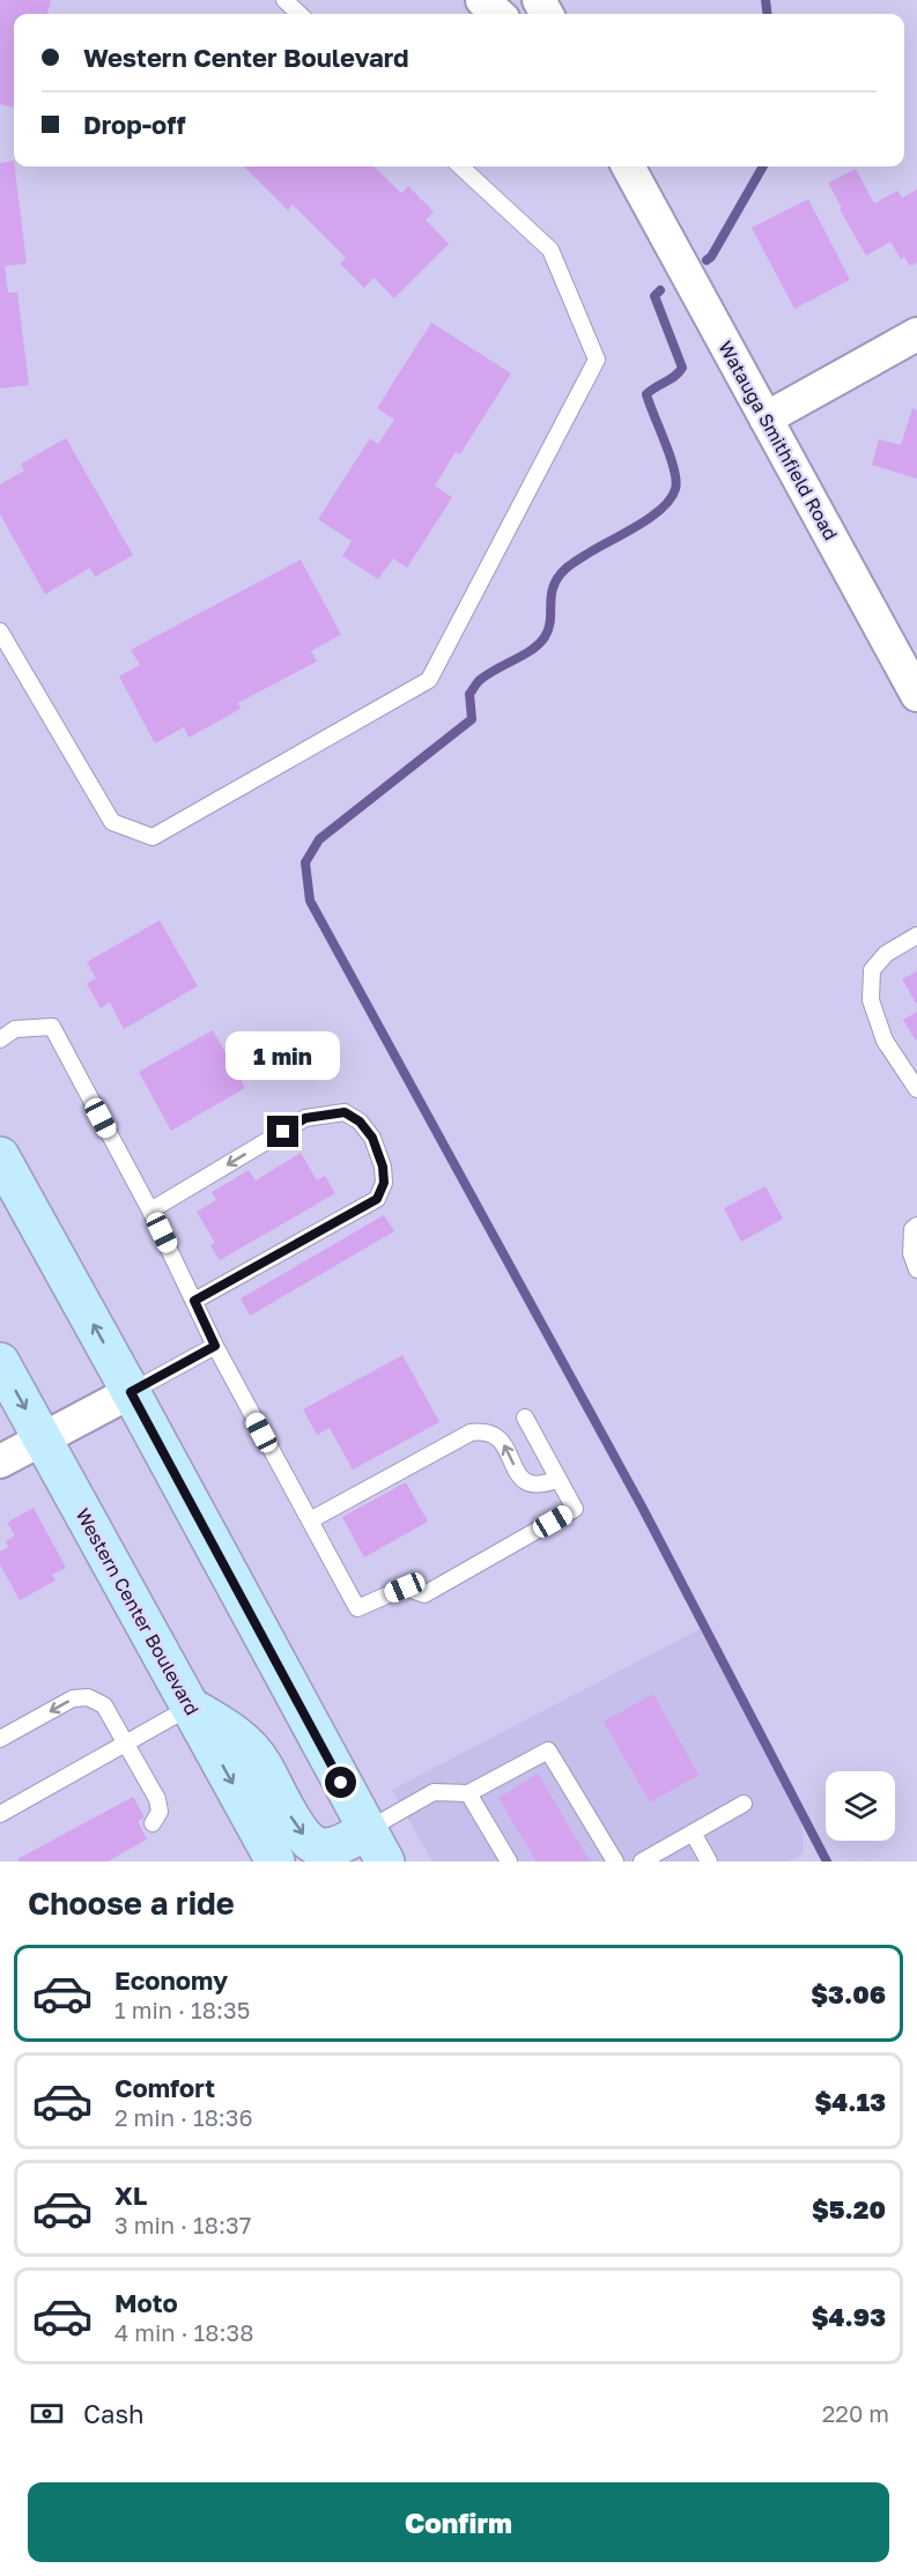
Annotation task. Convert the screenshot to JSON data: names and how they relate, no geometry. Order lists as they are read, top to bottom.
{
  "streets": {
    "main road": ["Western Center Boulevard"],
    "street": ["Watauga Smithfield Road"]
  },
  "page": {
    "banner": ["Western Center Boulevard", "Drop-off"],
    "bubble": "1 min",
    "heading": "Choose a ride",
    "list": [
      {
        "name": "Economy",
        "note": "1 min · 18:35",
        "value": "$3.06"
      },
      {
        "name": "Comfort",
        "note": "2 min · 18:36",
        "value": "$4.13"
      },
      {
        "name": "XL",
        "note": "3 min · 18:37",
        "value": "$5.20"
      },
      {
        "name": "Moto",
        "note": "4 min · 18:38",
        "value": "$4.93"
      }
    ],
    "pay": ["Cash", "220 m"],
    "buttons": "Confirm"
  }
}
